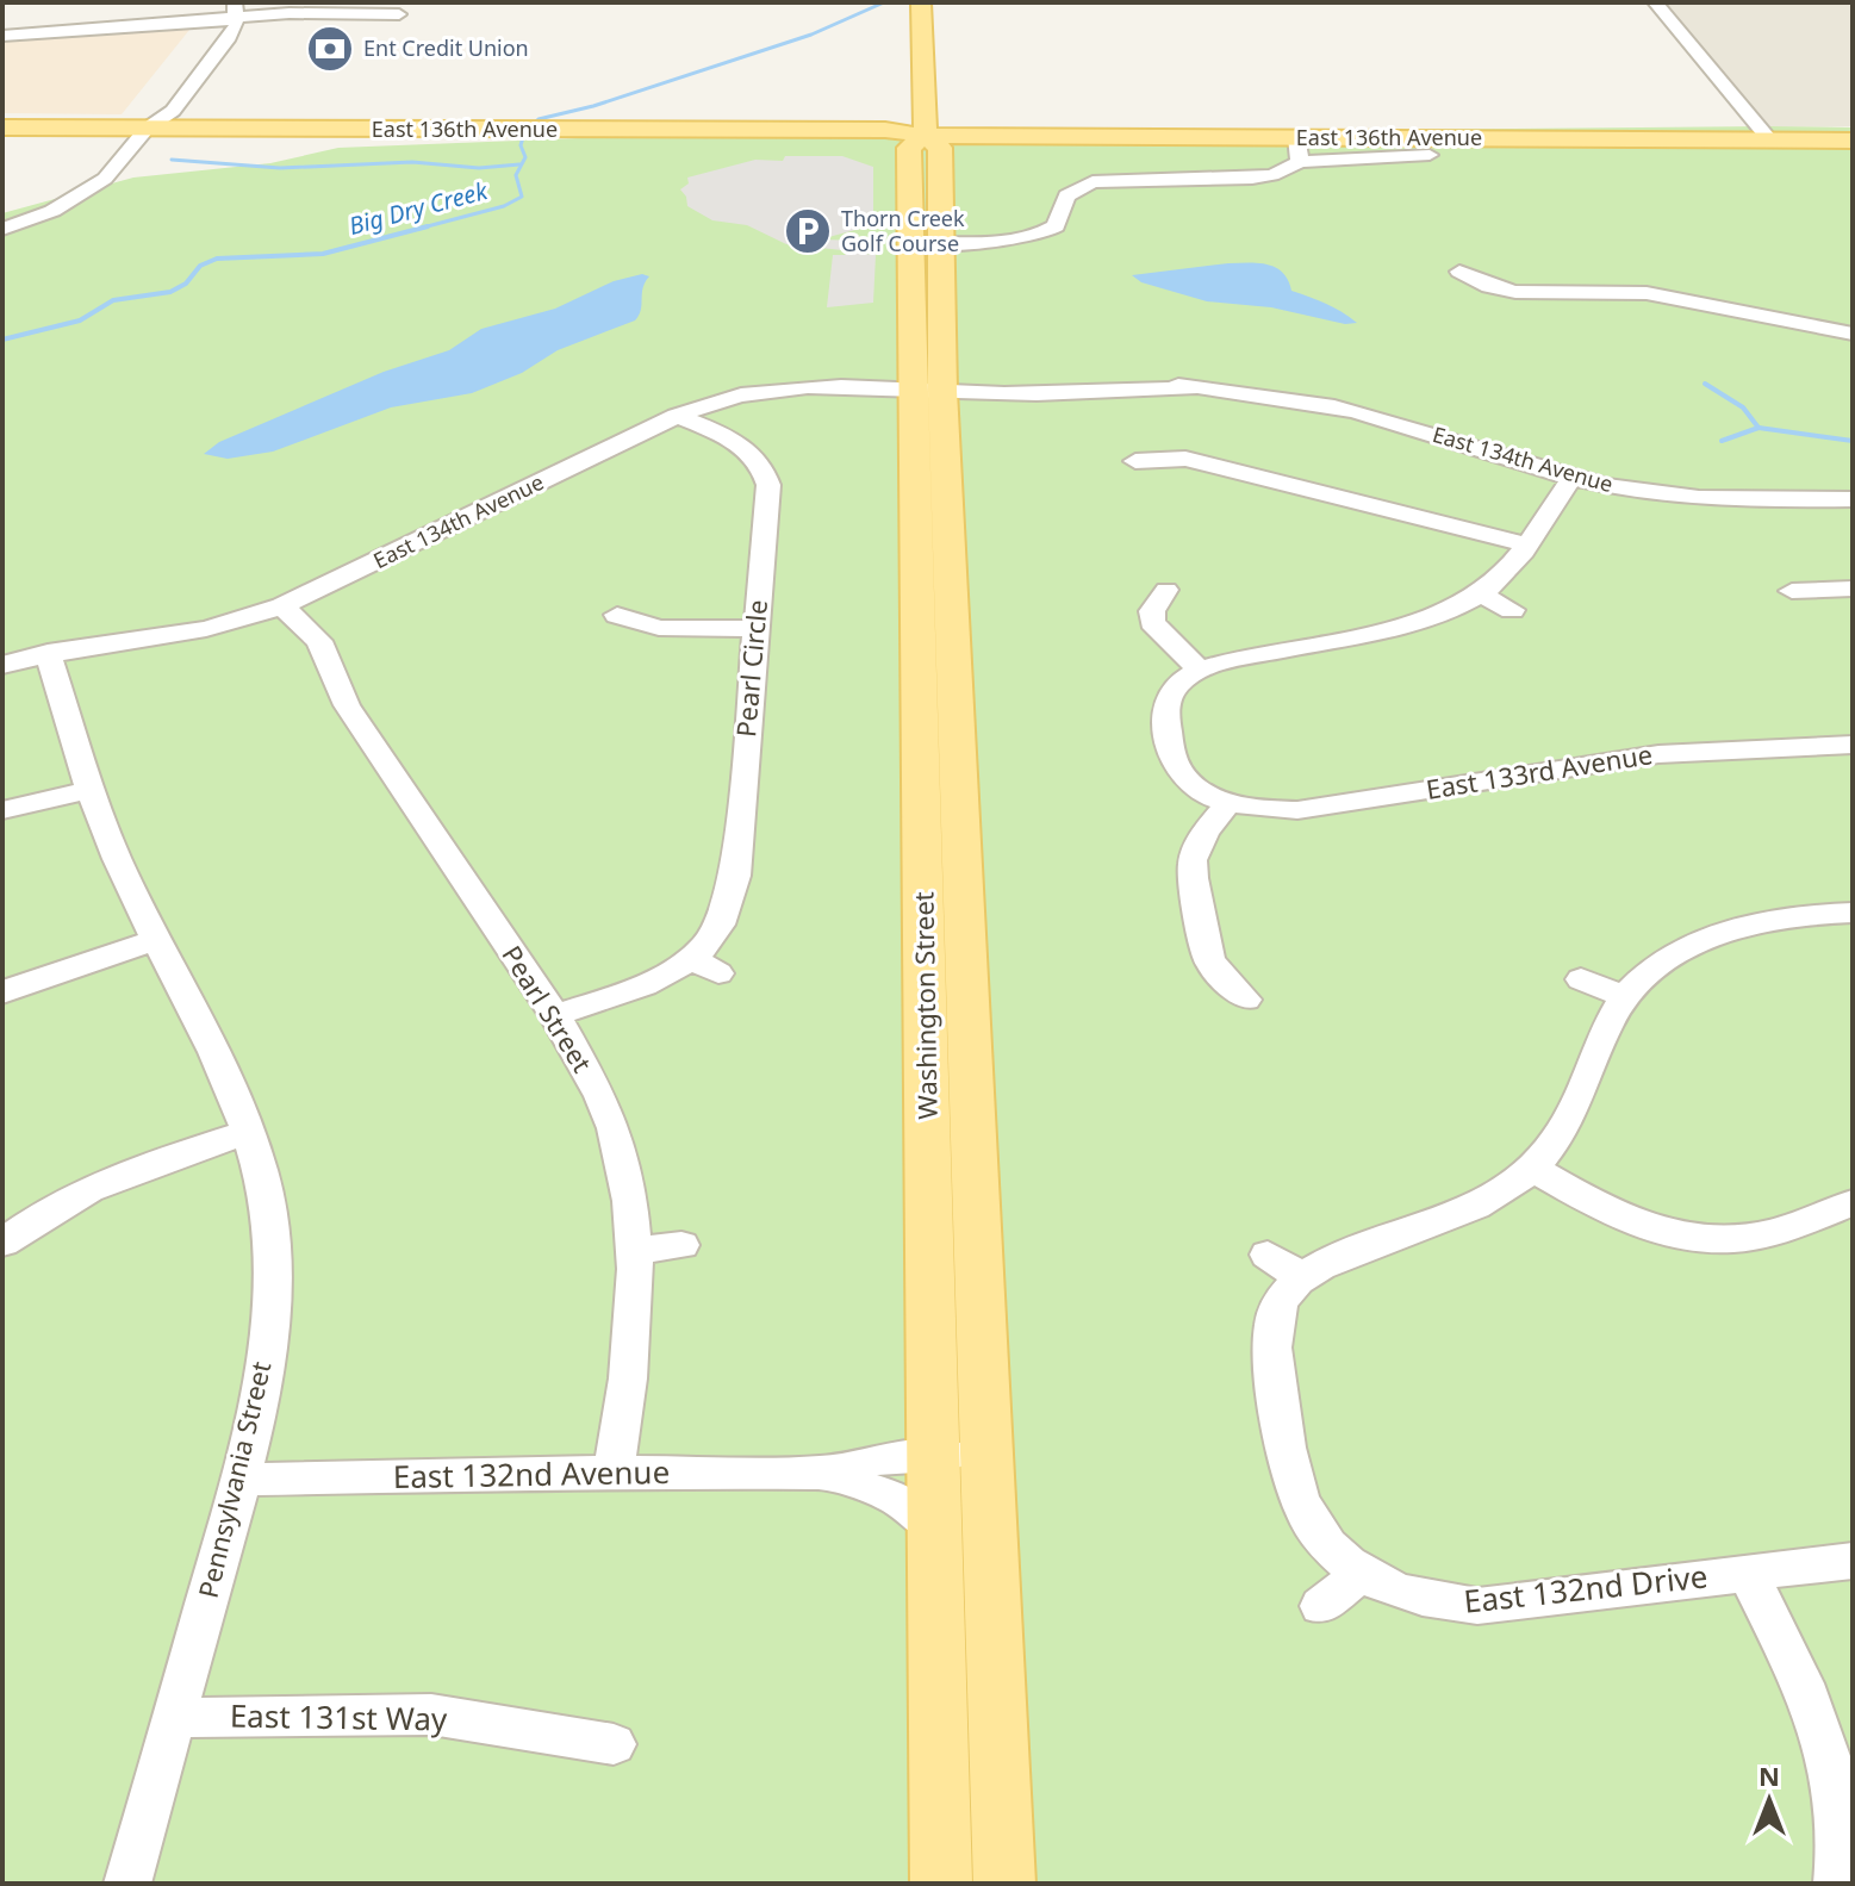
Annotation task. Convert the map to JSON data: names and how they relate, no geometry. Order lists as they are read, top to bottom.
{
  "streets": {
    "main road": ["East 136th Avenue", "Washington Street"],
    "street": [
      "East 134th Avenue",
      "Pearl Circle",
      "East 133rd Avenue",
      "Pearl Street",
      "East 132nd Avenue",
      "Pennsylvania Street",
      "East 132nd Drive",
      "East 131st Way"
    ]
  },
  "crossings": [
    ["East 136th Avenue", "Washington Street"],
    ["East 134th Avenue", "Pearl Circle"],
    ["East 134th Avenue", "Washington Street"],
    ["East 134th Avenue", "Pearl Street"],
    ["East 134th Avenue", "Pennsylvania Street"],
    ["Pearl Circle", "Pearl Street"],
    ["Washington Street", "East 132nd Avenue"],
    ["Pearl Street", "East 132nd Avenue"],
    ["East 132nd Avenue", "Pennsylvania Street"],
    ["Pennsylvania Street", "East 131st Way"]
  ],
  "water": ["Big Dry Creek"],
  "places": {
    "bank": ["Ent Credit Union"],
    "parking": ["Thorn Creek Golf Course"]
  },
  "north": "top"
}
